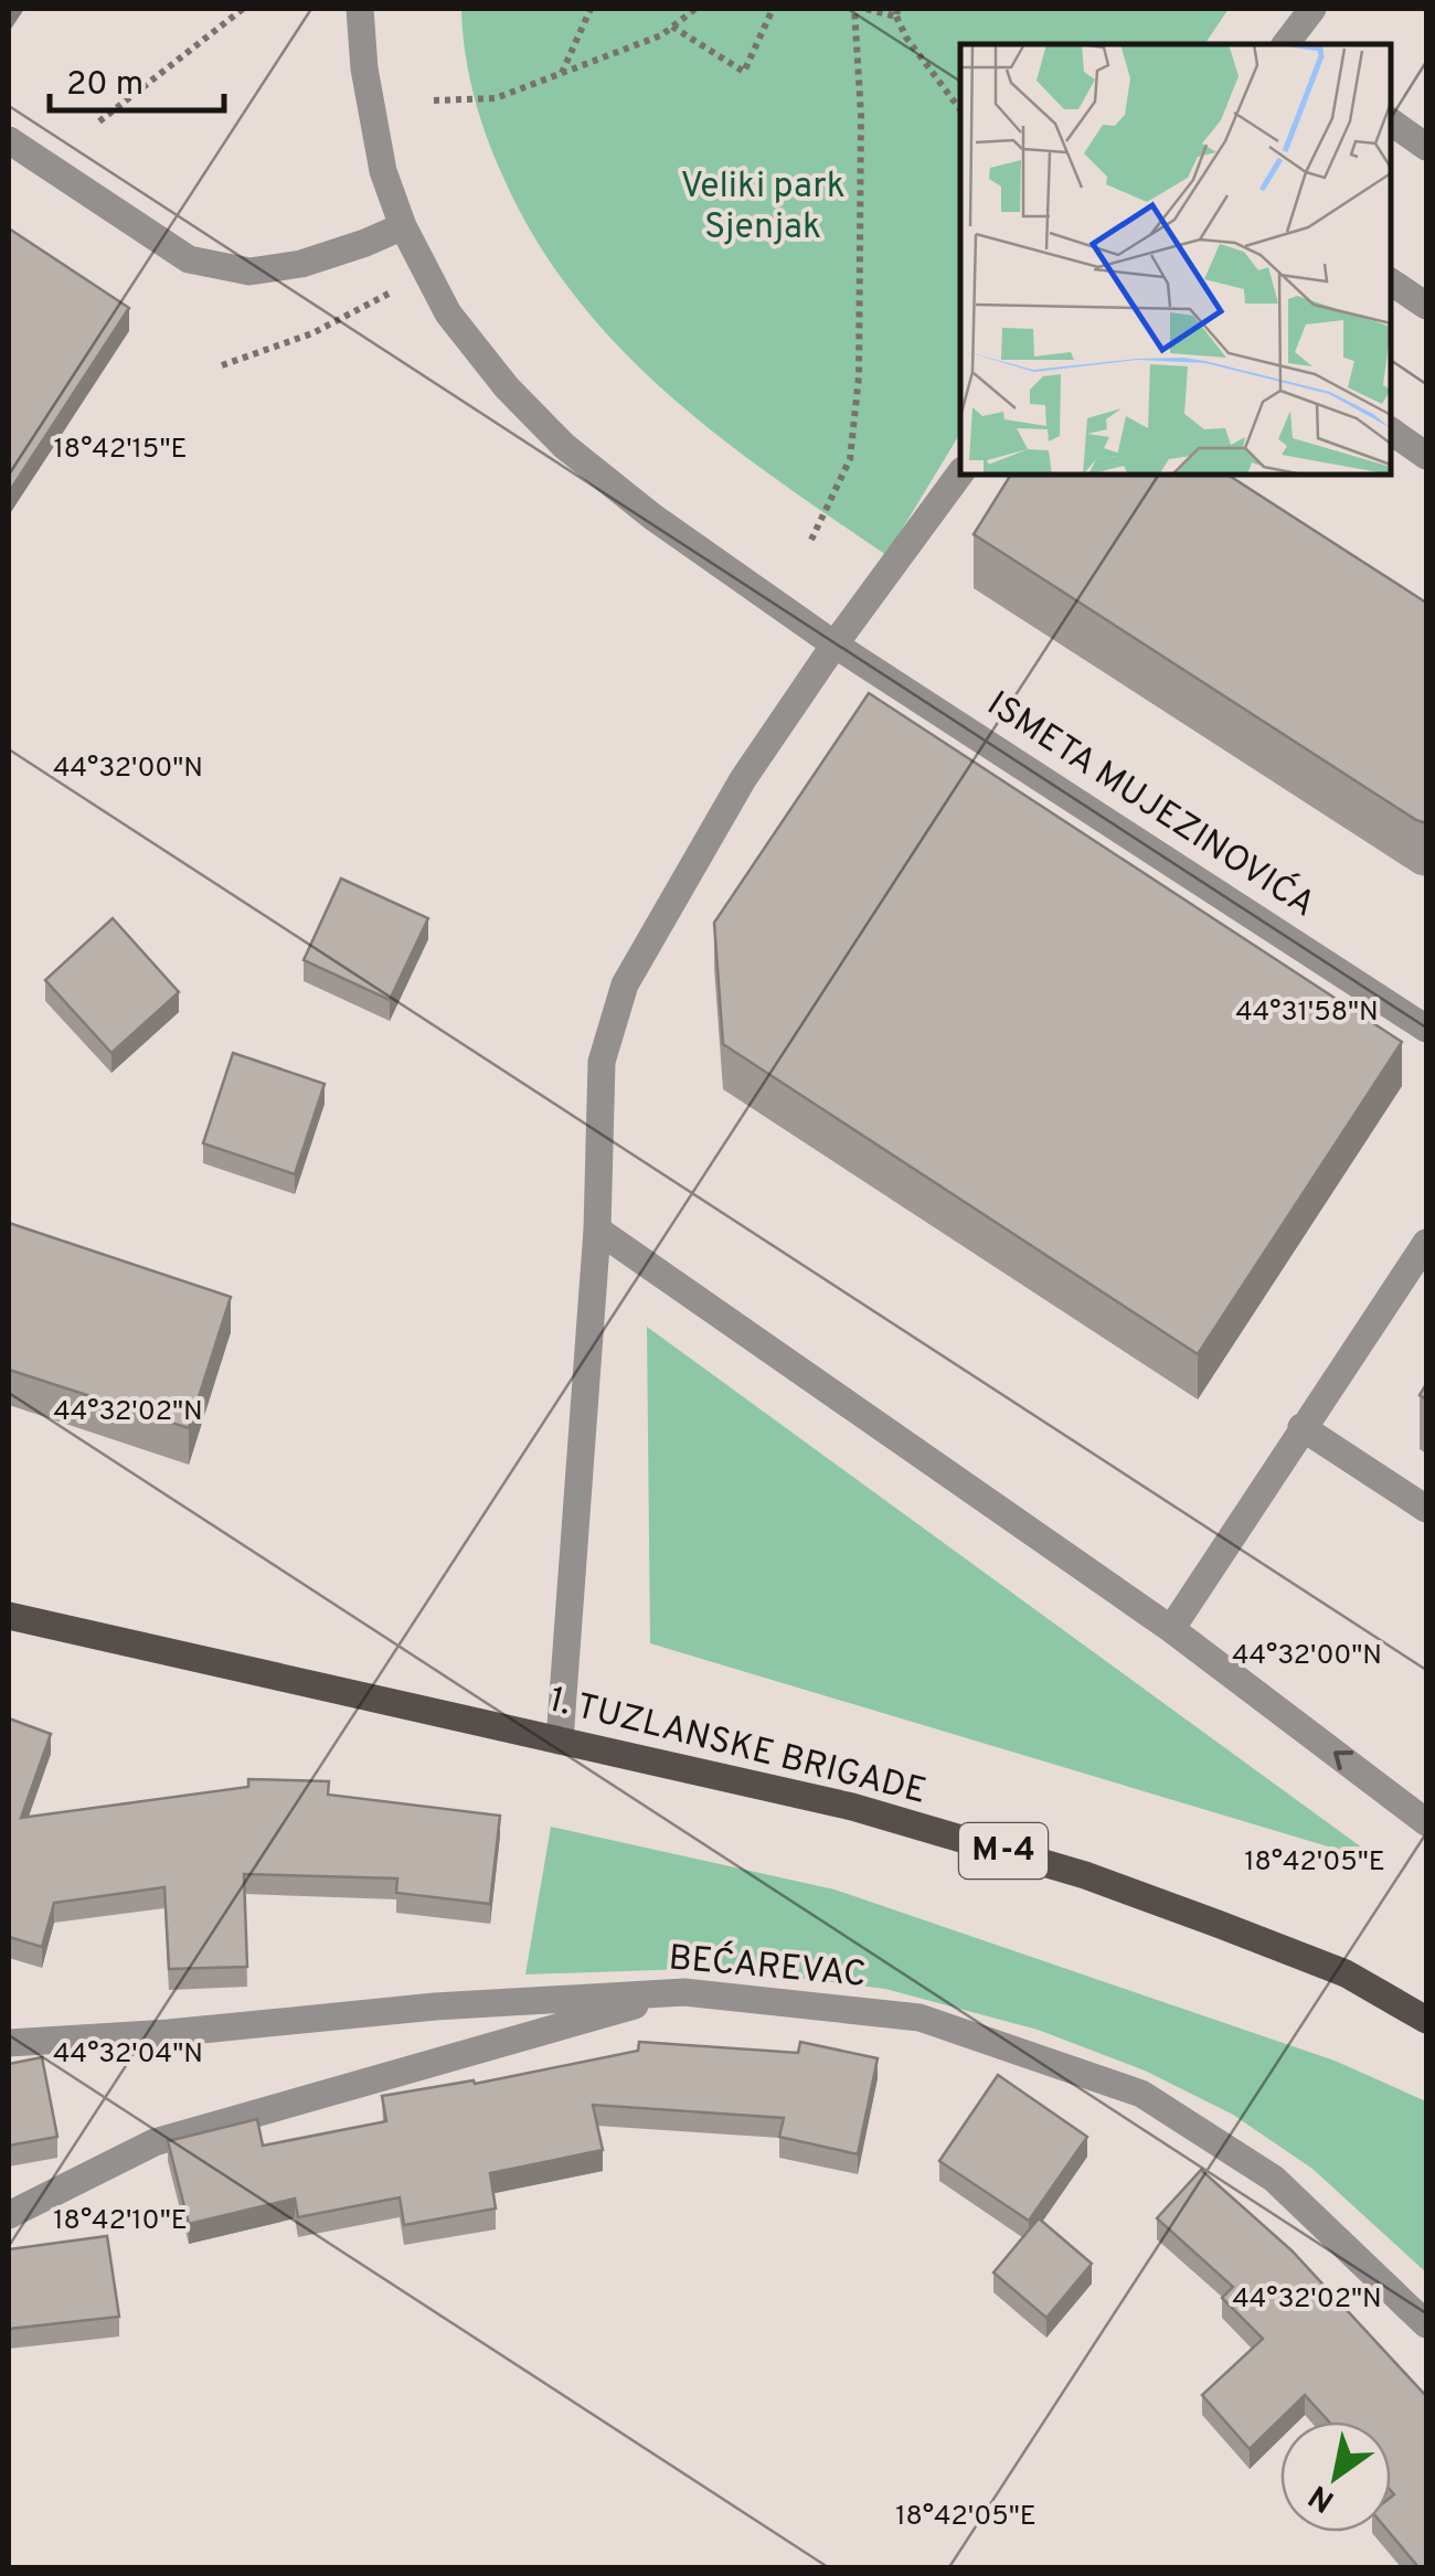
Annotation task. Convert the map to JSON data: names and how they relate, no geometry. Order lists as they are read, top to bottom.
{
  "streets": {
    "main road": ["1. TUZLANSKE BRIGADE", "M-4"],
    "street": ["ISMETA MUJEZINOVIĆA", "BEĆAREVAC"]
  },
  "parks": ["Veliki park Sjenjak"],
  "scale_bar": "20 m",
  "north": "bottom left",
  "coordinates": [
    "18°42'15\"E",
    "44°32'00\"N",
    "44°31'58\"N",
    "44°32'02\"N",
    "18°42'05\"E",
    "44°32'04\"N",
    "18°42'10\"E"
  ]
}
